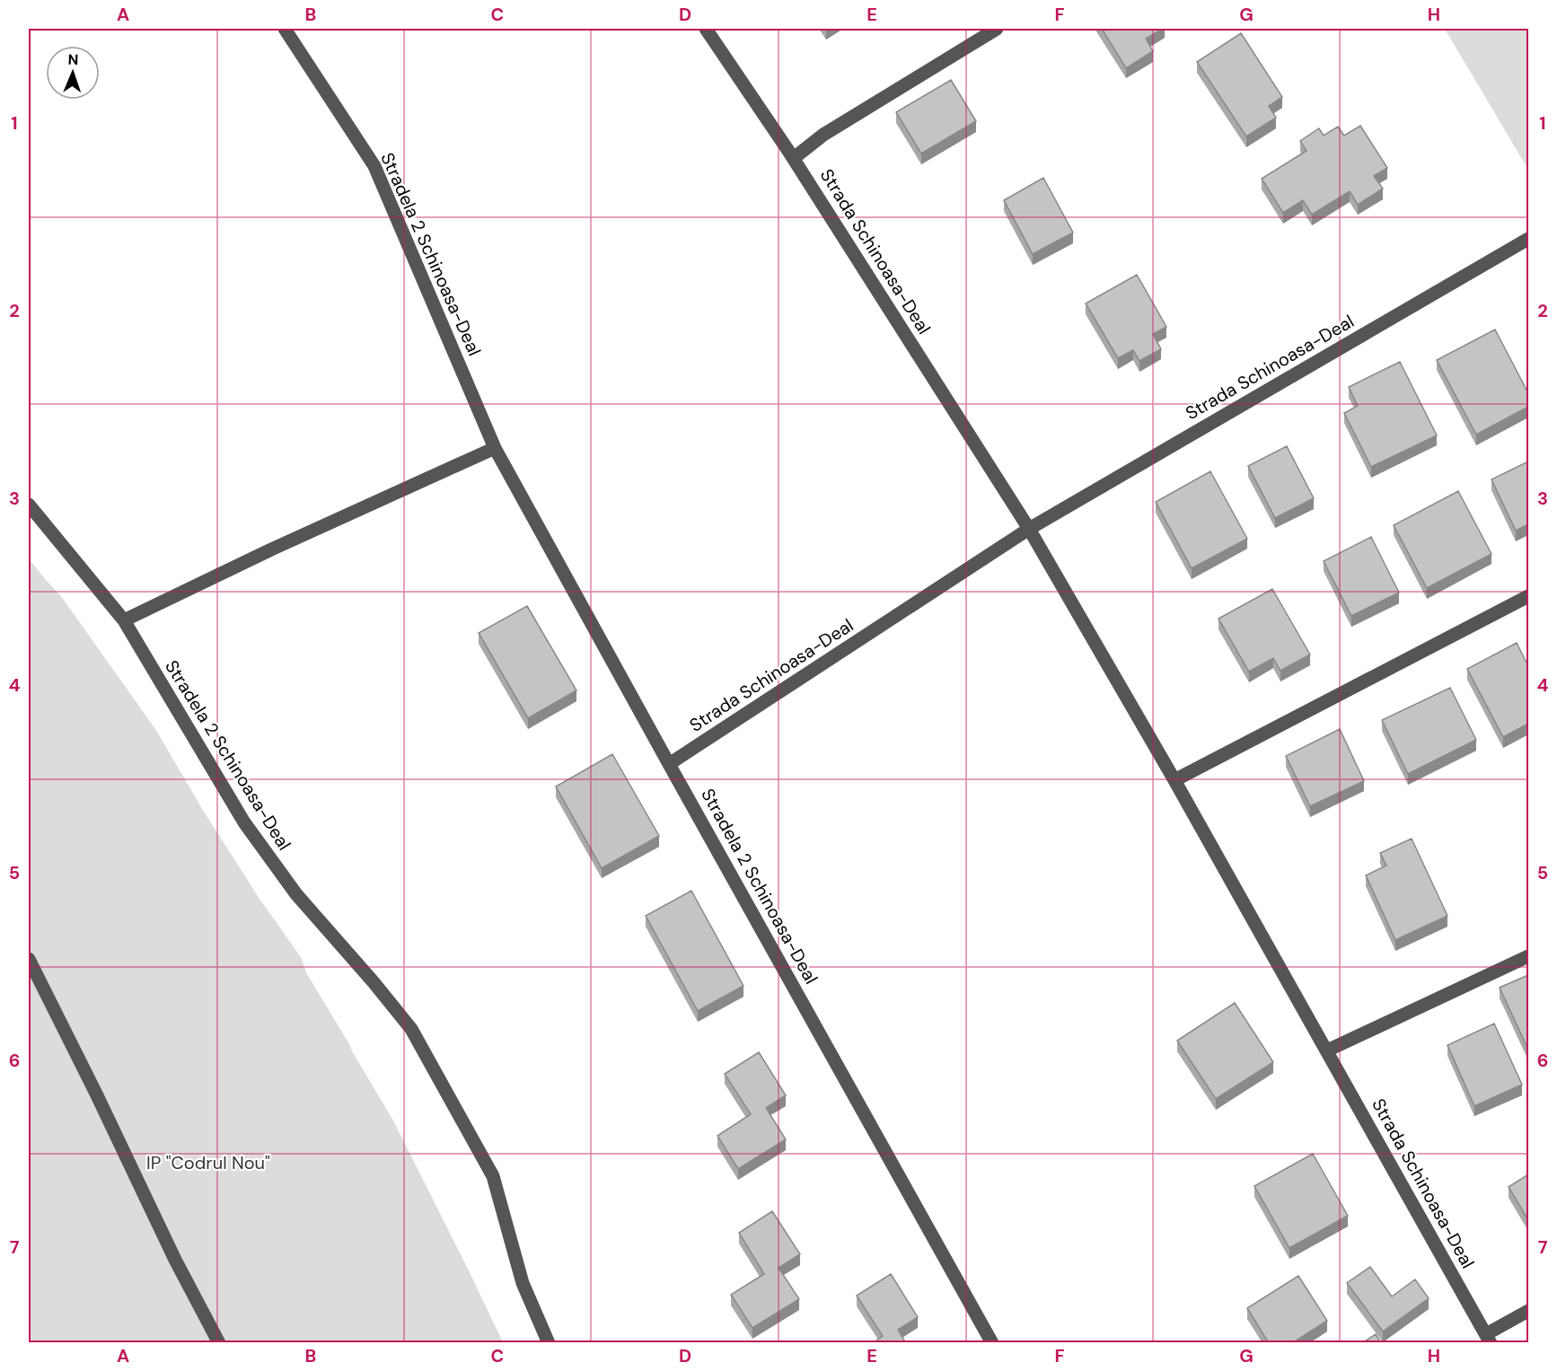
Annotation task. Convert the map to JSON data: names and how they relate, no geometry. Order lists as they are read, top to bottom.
{
  "streets": {
    "street": ["Strada Schinoasa-Deal", "Stradela 2 Schinoasa-Deal"]
  },
  "crossings": [
    ["Strada Schinoasa-Deal", "Stradela 2 Schinoasa-Deal"]
  ],
  "parks": ["IP \"Codrul Nou\""],
  "north": "top",
  "grid": {
    "columns": [
      "A",
      "B",
      "C",
      "D",
      "E",
      "F",
      "G",
      "H"
    ],
    "rows": [
      "1",
      "2",
      "3",
      "4",
      "5",
      "6",
      "7"
    ]
  }
}
